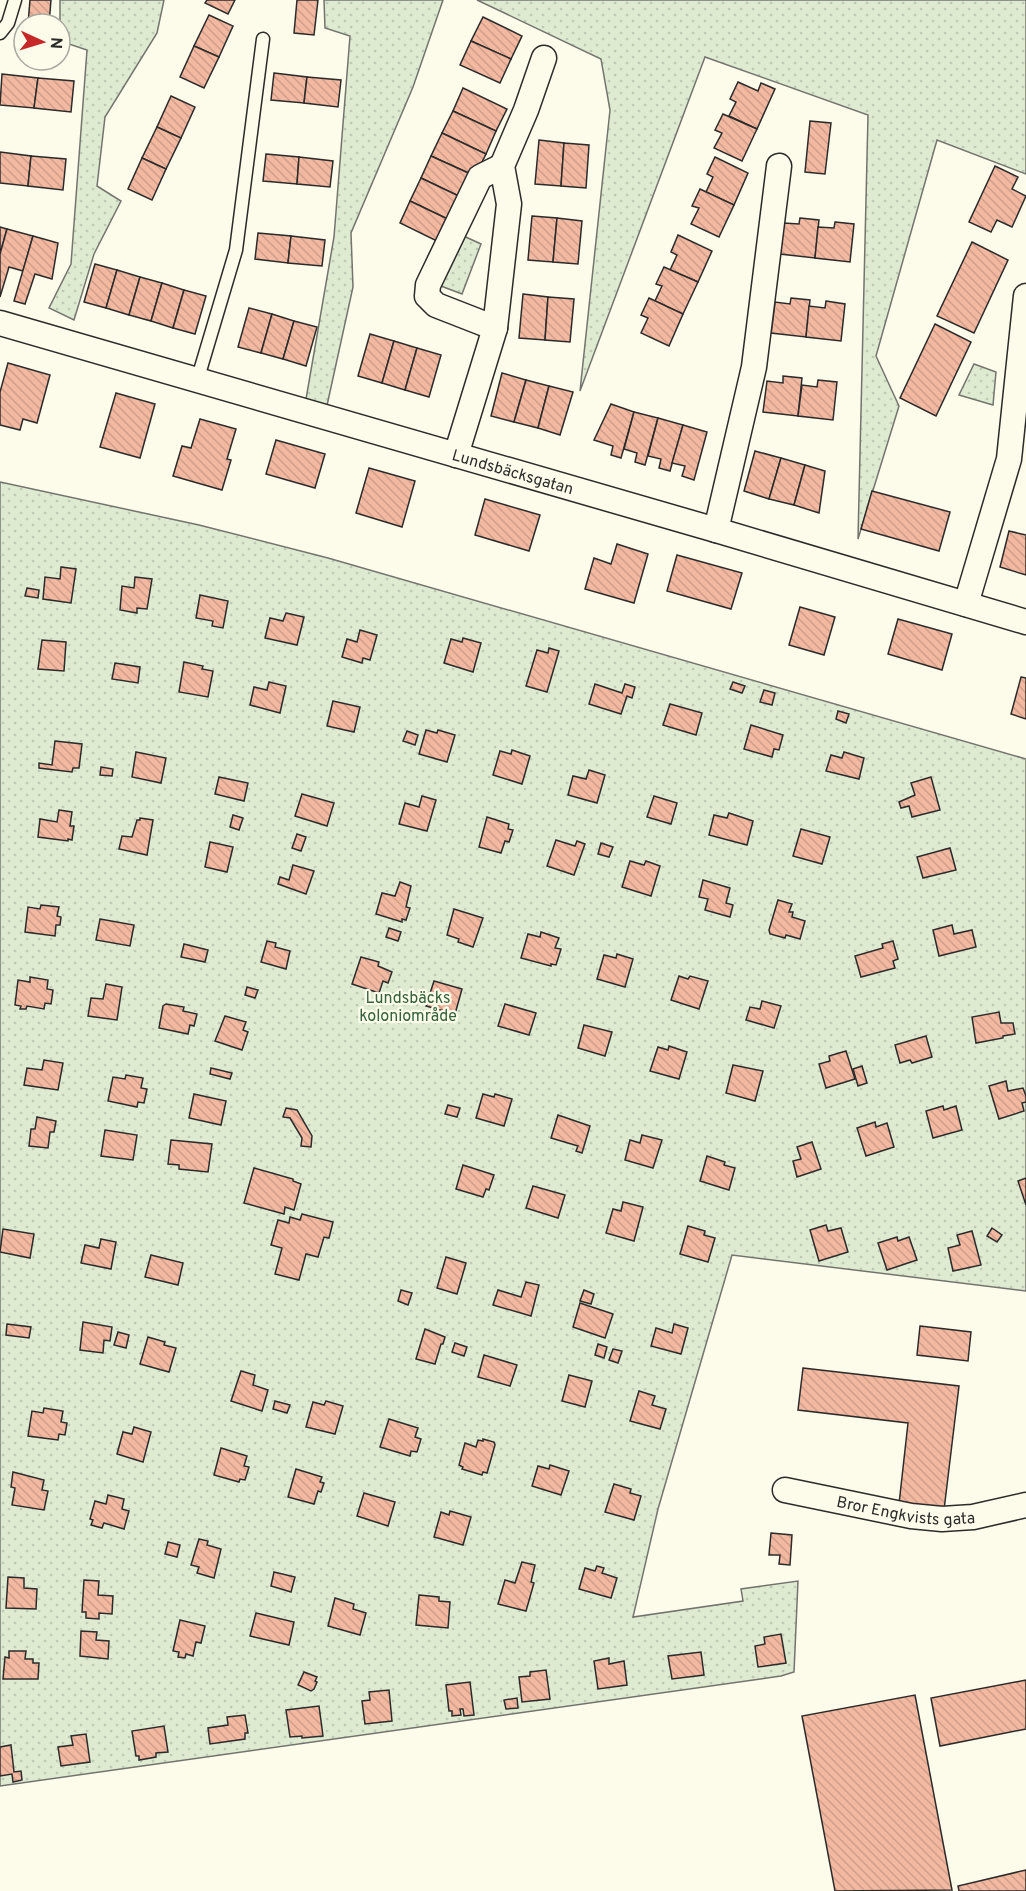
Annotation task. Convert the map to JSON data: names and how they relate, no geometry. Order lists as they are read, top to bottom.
{
  "streets": {
    "street": ["Lundsbäcksgatan", "Bror Engkvists gata"]
  },
  "parks": ["Lundsbäcks koloniområde"],
  "north": "right"
}
